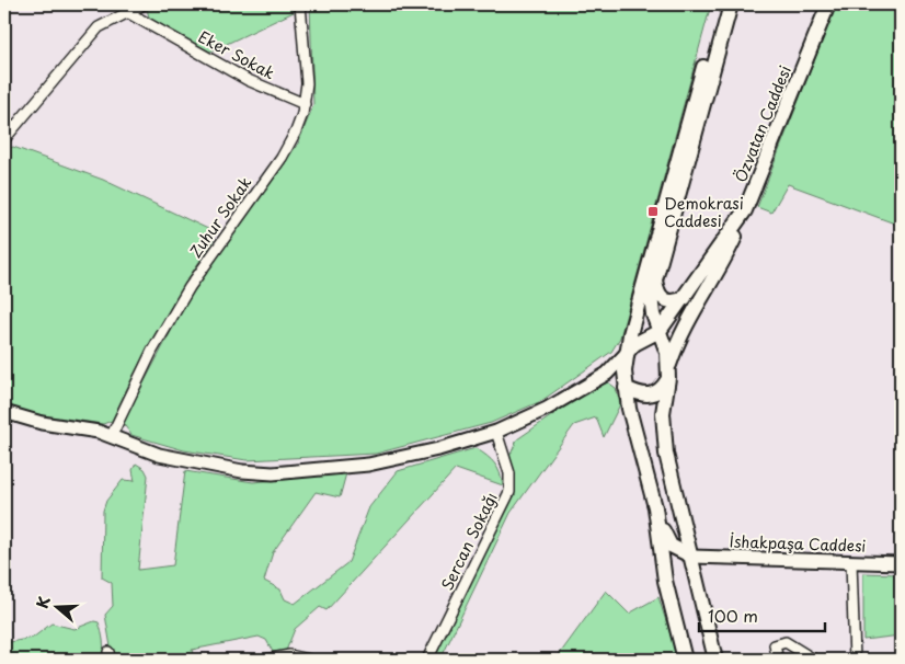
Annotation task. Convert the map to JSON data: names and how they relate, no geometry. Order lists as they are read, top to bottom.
{
  "streets": {
    "main road": ["Özvatan Caddesi", "İshakpaşa Caddesi"],
    "street": ["Eker Sokak", "Zuhur Sokak", "Sercan Sokağı"]
  },
  "crossings": [
    ["Eker Sokak", "Zuhur Sokak"]
  ],
  "places": {
    "transit": ["Demokrasi Caddesi"]
  },
  "scale_bar": "100 m",
  "north": "left"
}
